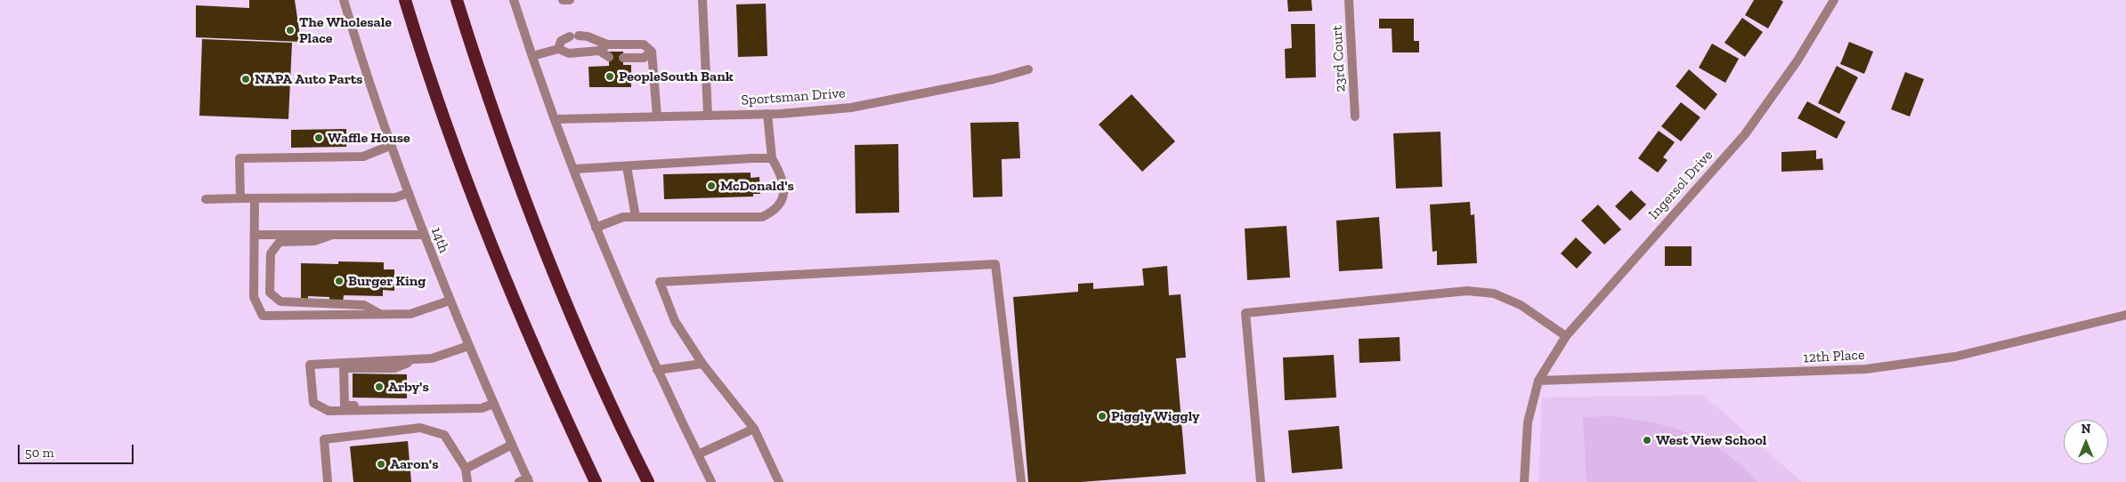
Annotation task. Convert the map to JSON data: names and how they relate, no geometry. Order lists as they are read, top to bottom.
{
  "streets": {
    "street": [
      "23rd Court",
      "Sportsman Drive",
      "Ingersol Drive",
      "14th",
      "12th Place"
    ]
  },
  "crossings": [
    ["Ingersol Drive", "12th Place"]
  ],
  "places": [
    "The Wholesale Place",
    "PeopleSouth Bank",
    "NAPA Auto Parts",
    "Waffle House",
    "McDonald's",
    "Burger King",
    "Arby's",
    "Piggly Wiggly",
    "West View School",
    "Aaron's"
  ],
  "scale_bar": "50 m",
  "north": "top"
}
